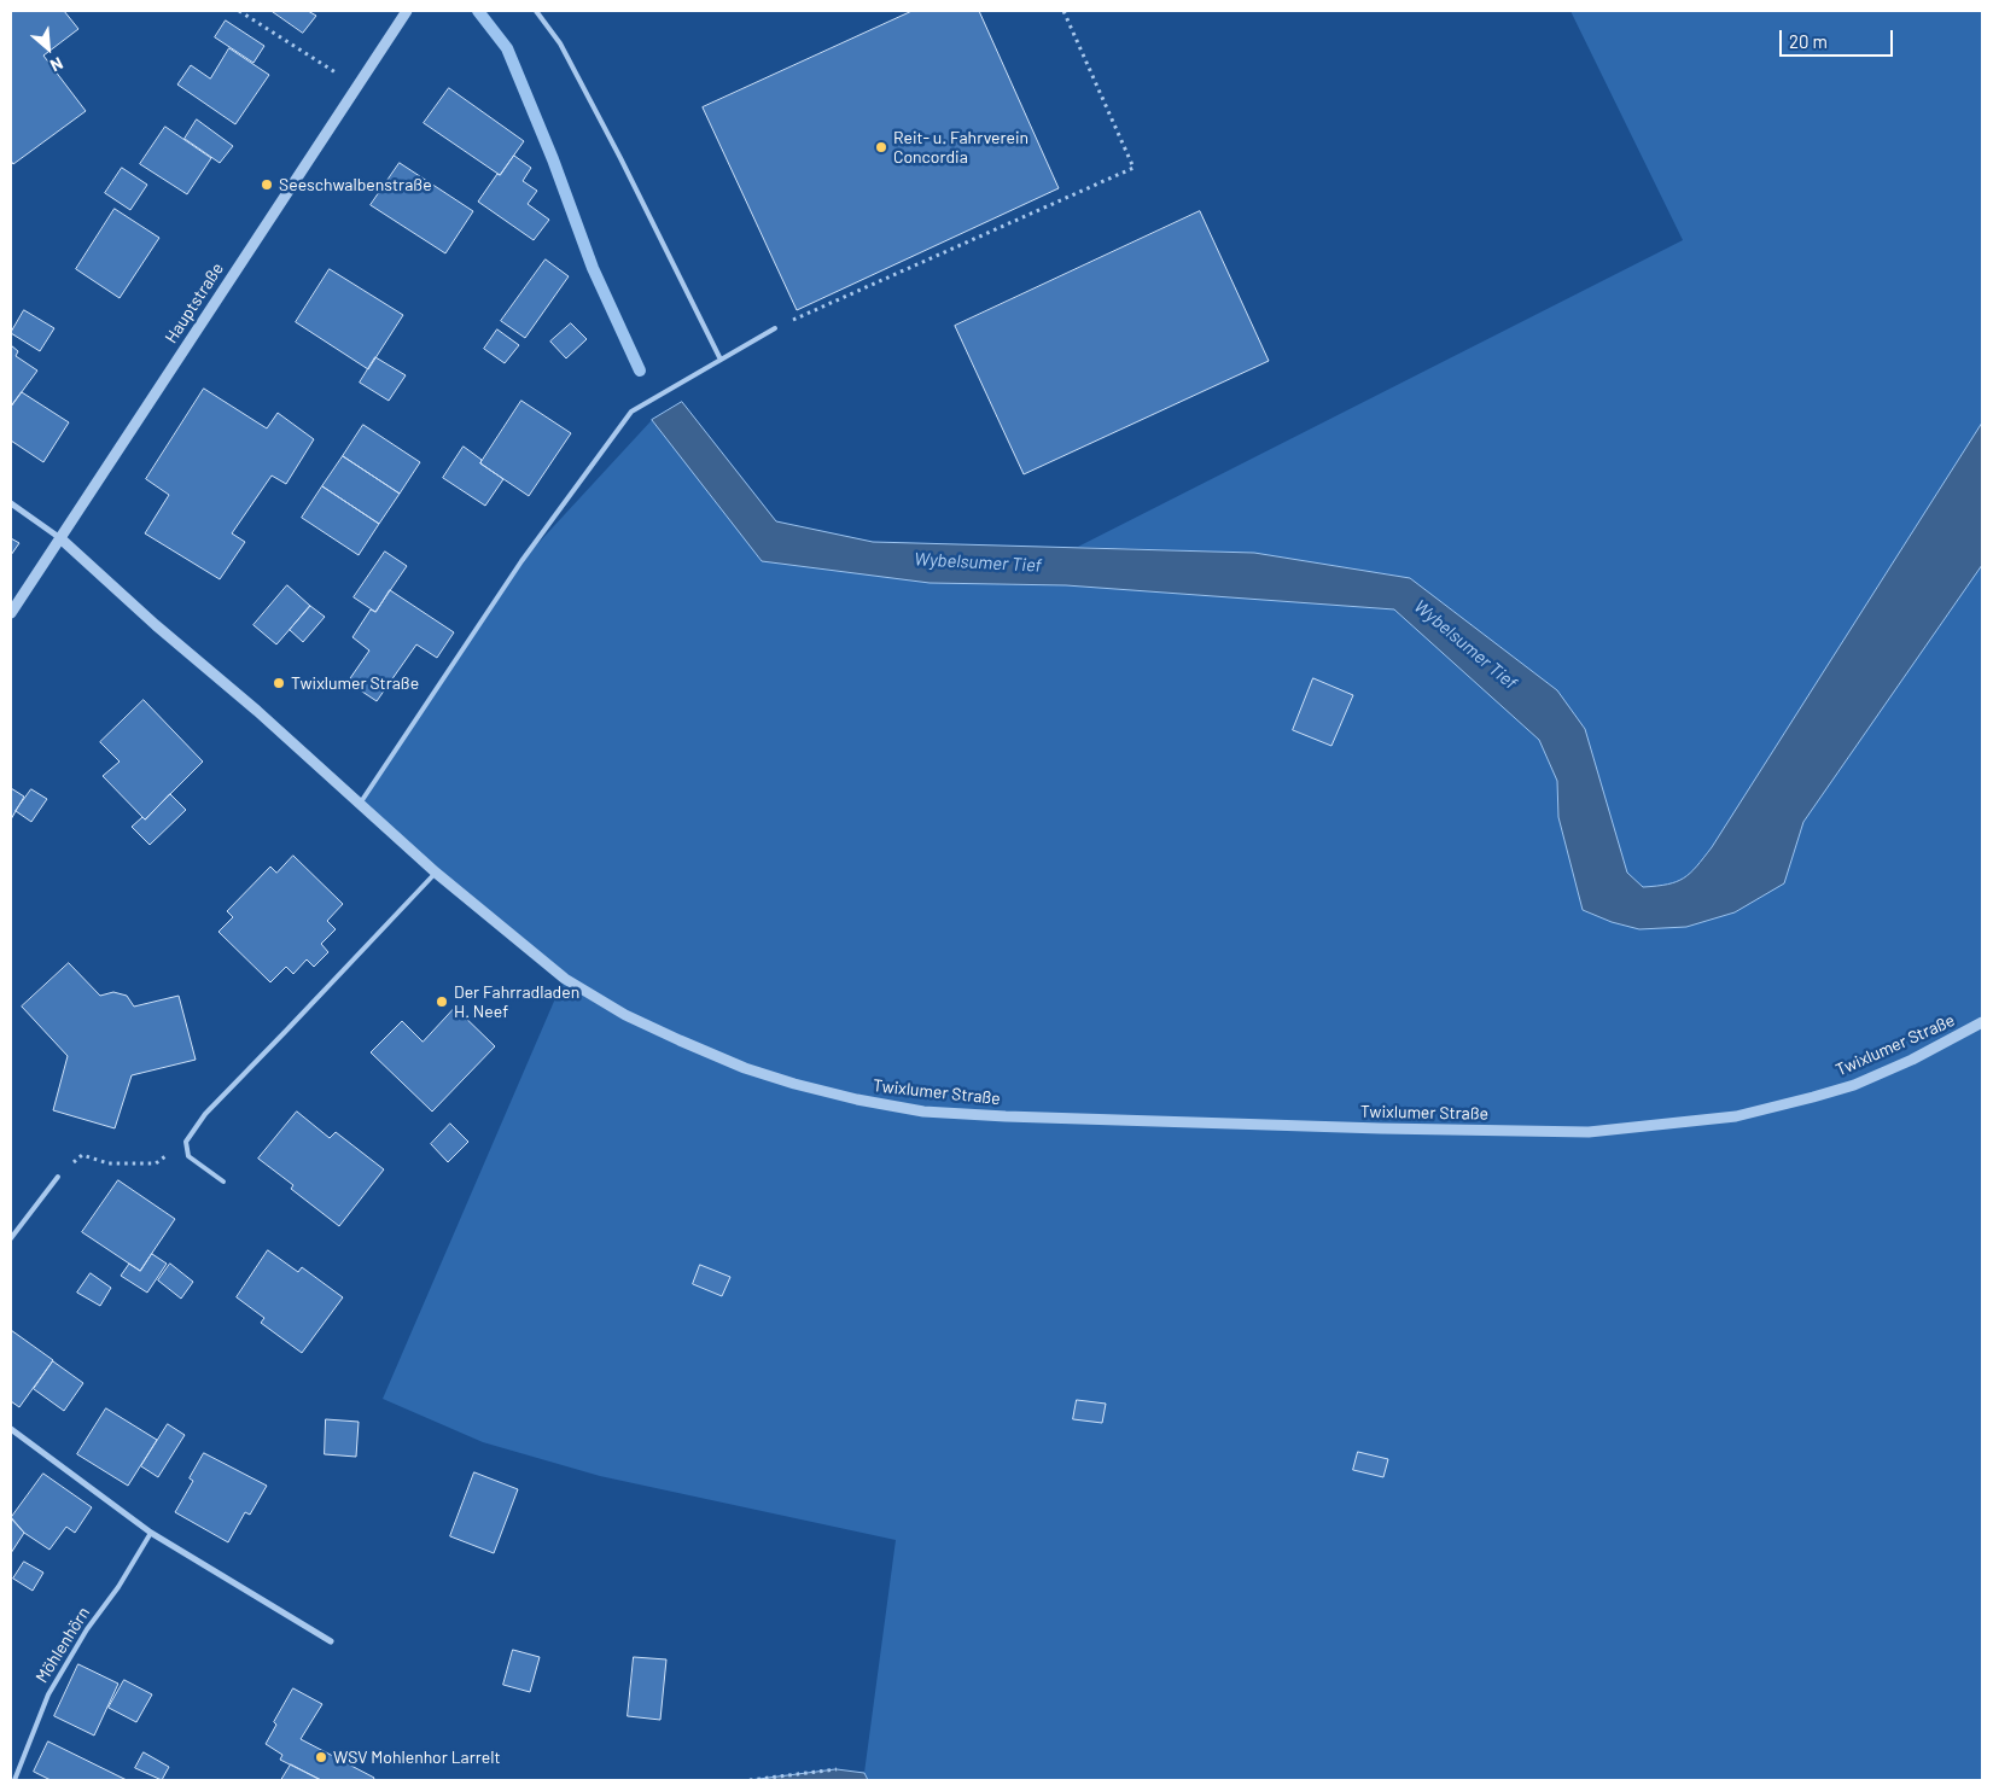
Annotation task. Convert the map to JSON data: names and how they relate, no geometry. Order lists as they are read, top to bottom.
{
  "streets": {
    "street": ["Hauptstraße", "Twixlumer Straße"],
    "lane": ["Möhlenhörn"]
  },
  "crossings": [
    ["Hauptstraße", "Twixlumer Straße"]
  ],
  "water": ["Wybelsumer Tief"],
  "places": [
    "Reit- u. Fahrverein Concordia",
    "Seeschwalbenstraße",
    "Twixlumer Straße",
    "Der Fahrradladen H. Neef",
    "WSV Mohlenhor Larrelt"
  ],
  "scale_bar": "20 m",
  "north": "bottom right"
}
